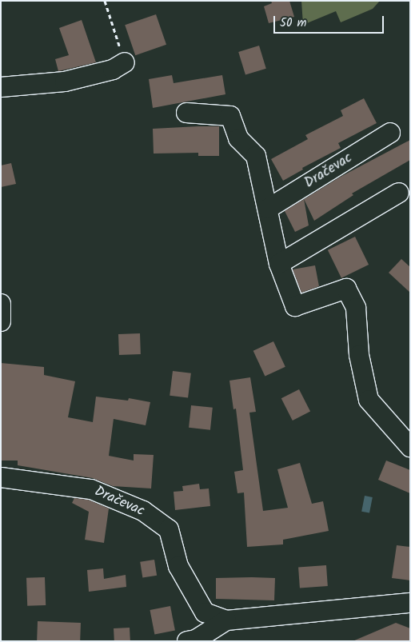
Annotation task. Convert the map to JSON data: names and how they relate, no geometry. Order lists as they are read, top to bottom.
{
  "streets": {
    "street": ["Dračevac"]
  },
  "scale_bar": "50 m"
}
